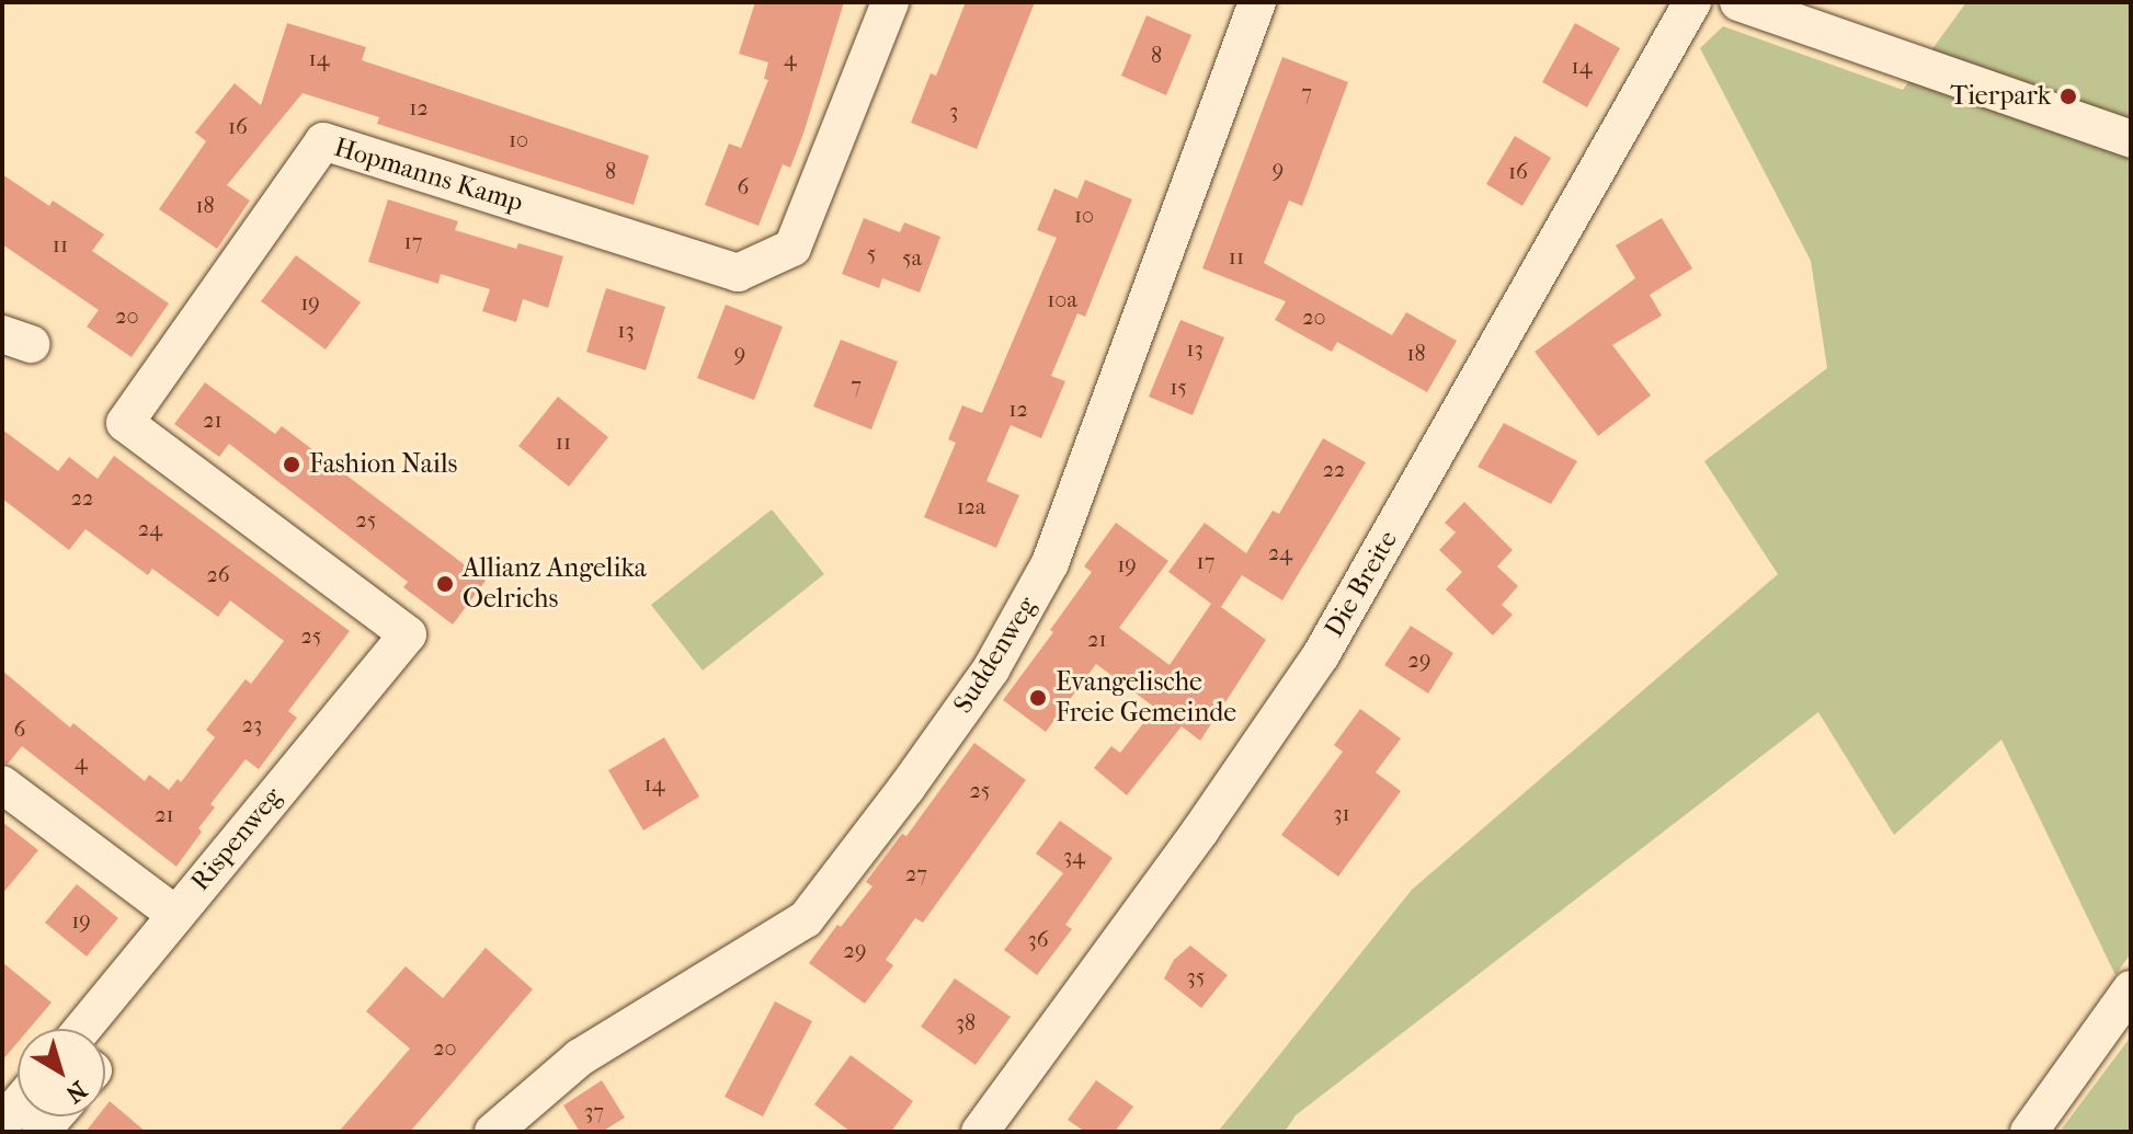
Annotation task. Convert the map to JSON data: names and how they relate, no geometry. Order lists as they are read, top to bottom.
{
  "streets": {
    "street": [
      "Hopmanns Kamp",
      "Die Breite",
      "Suddenweg",
      "Rispenweg"
    ]
  },
  "crossings": [
    ["Hopmanns Kamp", "Rispenweg"]
  ],
  "places": [
    "Tierpark",
    "Fashion Nails",
    "Allianz Angelika Oelrichs",
    "Evangelische Freie Gemeinde"
  ],
  "house_numbers": [
    "8",
    "14",
    "4",
    "14",
    "7",
    "12",
    "3",
    "16",
    "10",
    "9",
    "8",
    "16",
    "6",
    "18",
    "10",
    "17",
    "11",
    "5",
    "11",
    "5a",
    "10a",
    "19",
    "20",
    "20",
    "13",
    "13",
    "9",
    "18",
    "7",
    "15",
    "12",
    "21",
    "11",
    "22",
    "22",
    "12a",
    "25",
    "24",
    "24",
    "17",
    "19",
    "26",
    "25",
    "21",
    "29",
    "23",
    "6",
    "4",
    "14",
    "25",
    "31",
    "21",
    "34",
    "27",
    "19",
    "36",
    "29",
    "35",
    "38",
    "20",
    "37"
  ],
  "north": "bottom right"
}
